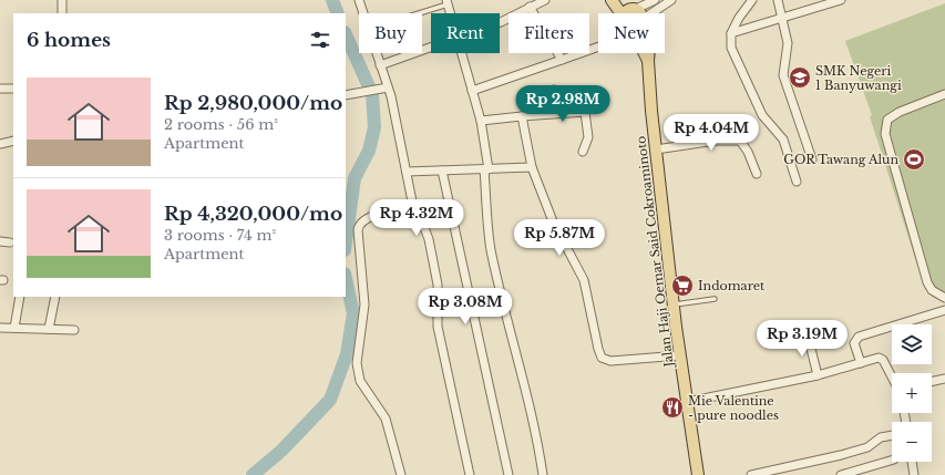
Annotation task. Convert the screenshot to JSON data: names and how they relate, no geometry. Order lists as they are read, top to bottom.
{
  "streets": {
    "main road": ["Jalan Haji Oemar Said Cokroaminoto"]
  },
  "places": {
    "school or university": ["SMK Negeri 1 Banyuwangi"],
    "sports": ["GOR Tawang Alun"],
    "supermarket": ["Indomaret"],
    "restaurant": ["Mie Valentine - pure noodles"]
  },
  "page": {
    "chip": [
      "Buy",
      "Rent",
      "Filters",
      "New"
    ],
    "heading": "6 homes",
    "list": [
      {
        "name": "Rp 2,980,000/mo",
        "note": "2 rooms · 56 m² · Apartment"
      },
      {
        "name": "Rp 4,320,000/mo",
        "note": "3 rooms · 74 m² · Apartment"
      }
    ],
    "price": [
      "Rp 2.98M",
      "Rp 4.04M",
      "Rp 4.32M",
      "Rp 5.87M",
      "Rp 3.08M",
      "Rp 3.19M"
    ],
    "map_buttons": ["+", "−"]
  }
}
